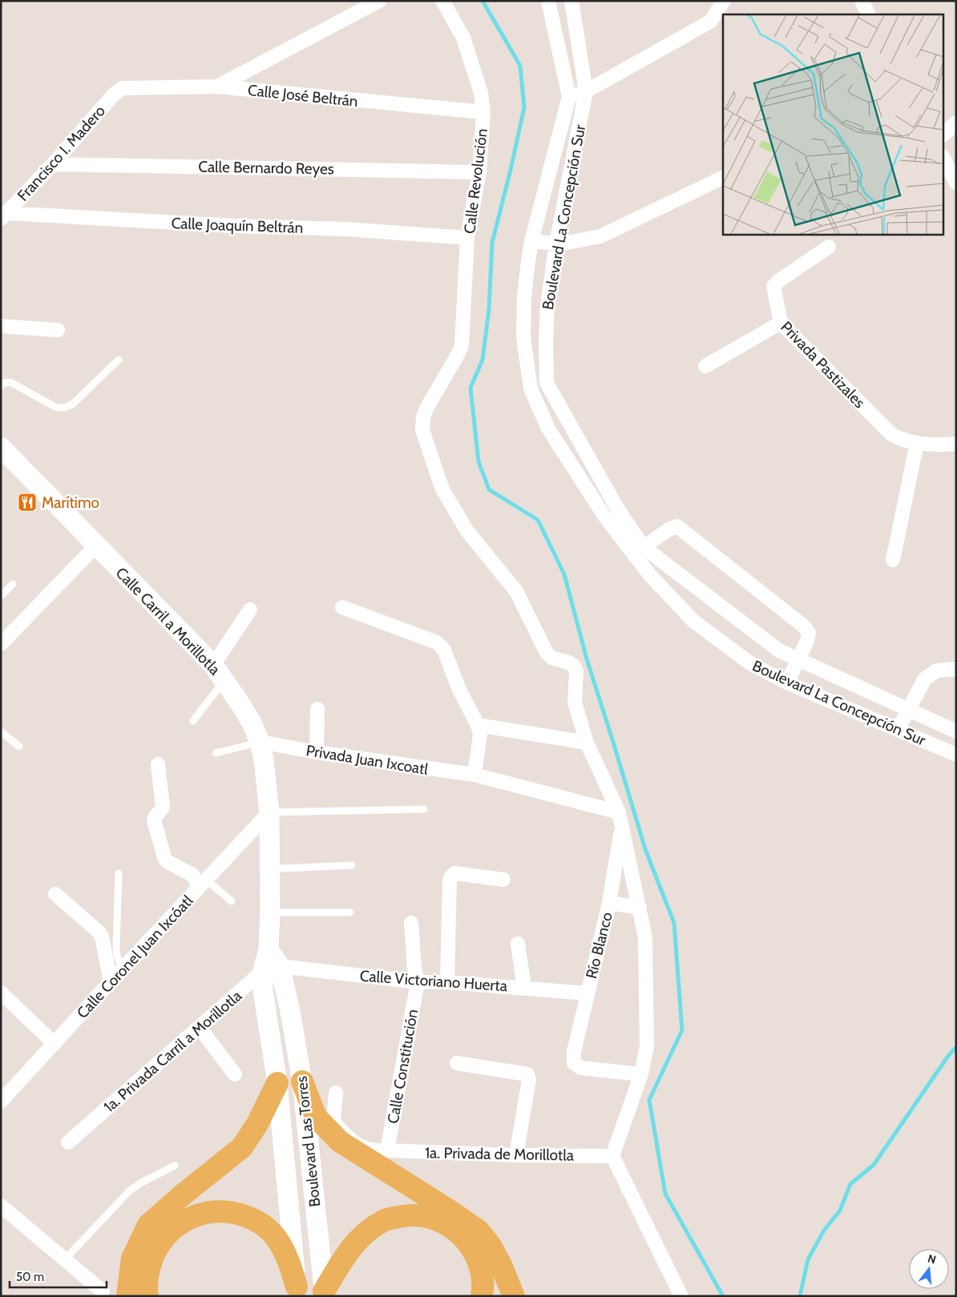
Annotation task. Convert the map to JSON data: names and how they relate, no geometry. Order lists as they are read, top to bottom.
{
  "streets": {
    "street": [
      "Calle José Beltrán",
      "Francisco I. Madero",
      "Calle Bernardo Reyes",
      "Calle Revolución",
      "Boulevard La Concepción Sur",
      "Calle Joaquín Beltrán",
      "Privada Pastizales",
      "Calle Carril a Morillotla",
      "Privada Juan Ixcoatl",
      "Río Blanco",
      "Calle Coronel Juan Ixcóatl",
      "Calle Victoriano Huerta",
      "1a. Privada Carril a Morillotla",
      "Calle Constitución",
      "Boulevard Las Torres",
      "1a. Privada de Morillotla"
    ]
  },
  "crossings": [
    ["Calle José Beltrán", "Francisco I. Madero"],
    ["Calle José Beltrán", "Calle Revolución"],
    ["Francisco I. Madero", "Calle Bernardo Reyes"],
    ["Francisco I. Madero", "Calle Joaquín Beltrán"],
    ["Calle Bernardo Reyes", "Calle Revolución"],
    ["Calle Revolución", "Calle Joaquín Beltrán"],
    ["Calle Carril a Morillotla", "Privada Juan Ixcoatl"],
    ["Calle Carril a Morillotla", "Calle Coronel Juan Ixcóatl"],
    ["Calle Carril a Morillotla", "Calle Victoriano Huerta"],
    ["Calle Carril a Morillotla", "1a. Privada Carril a Morillotla"],
    ["Calle Carril a Morillotla", "Boulevard Las Torres"],
    ["Río Blanco", "Calle Victoriano Huerta"],
    ["Calle Victoriano Huerta", "1a. Privada Carril a Morillotla"],
    ["Calle Victoriano Huerta", "Calle Constitución"],
    ["Calle Victoriano Huerta", "Boulevard Las Torres"],
    ["1a. Privada Carril a Morillotla", "Boulevard Las Torres"],
    ["Calle Constitución", "1a. Privada de Morillotla"]
  ],
  "places": {
    "restaurant": ["Marítimo"]
  },
  "scale_bar": "50 m",
  "north": "top"
}
